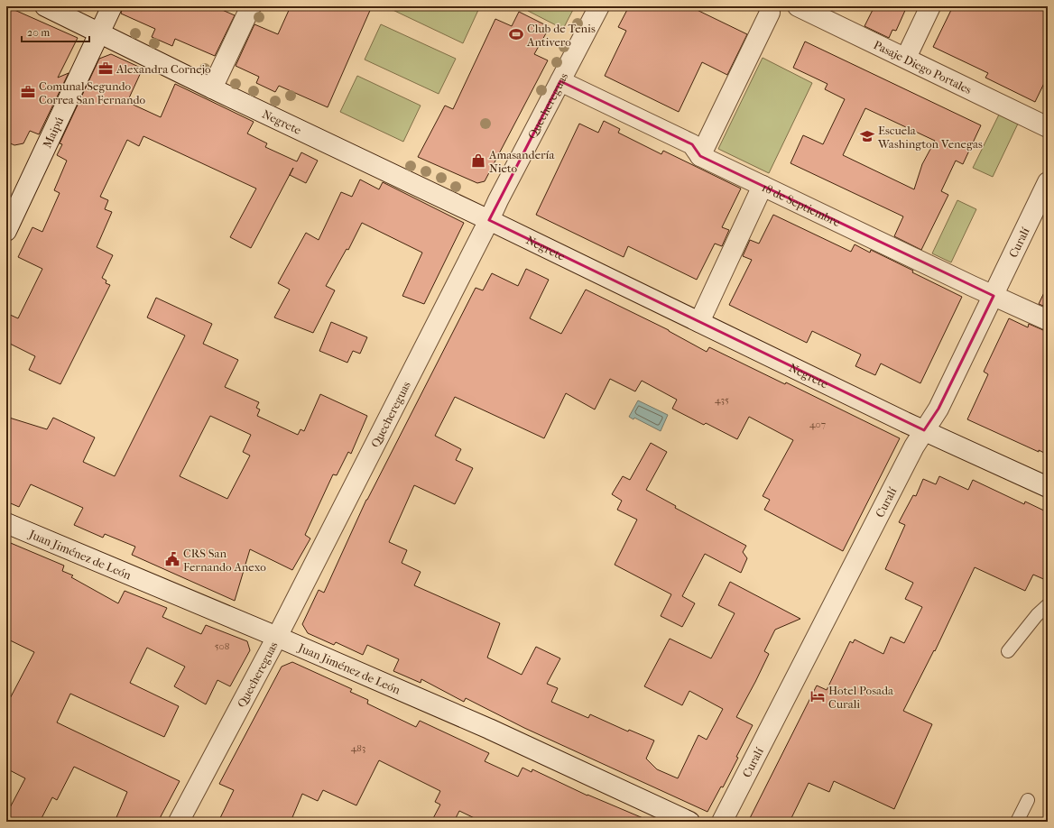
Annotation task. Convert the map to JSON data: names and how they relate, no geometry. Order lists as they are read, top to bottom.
{
  "streets": {
    "street": [
      "Pasaje Diego Portales",
      "Quechereguas",
      "Negrete",
      "Maipú",
      "18 de Septiembre",
      "Curalí",
      "Juan Jiménez de León"
    ]
  },
  "crossings": [
    ["Quechereguas", "Negrete"],
    ["Quechereguas", "18 de Septiembre"],
    ["Quechereguas", "Juan Jiménez de León"],
    ["Negrete", "Maipú"],
    ["Negrete", "Curalí"],
    ["18 de Septiembre", "Curalí"]
  ],
  "places": {
    "sports": ["Club de Tenis Antivero"],
    "office": ["Alexandra Cornejo", "Comunal Segundo Correa San Fernando"],
    "school or university": ["Escuela Washington Venegas"],
    "shop": ["Amasandería Nieto"],
    "public building": ["CRS San Fernando Anexo"],
    "hotel": ["Hotel Posada Curali"]
  },
  "house_numbers": [
    "435",
    "407",
    "508",
    "483"
  ],
  "scale_bar": "20 m"
}
